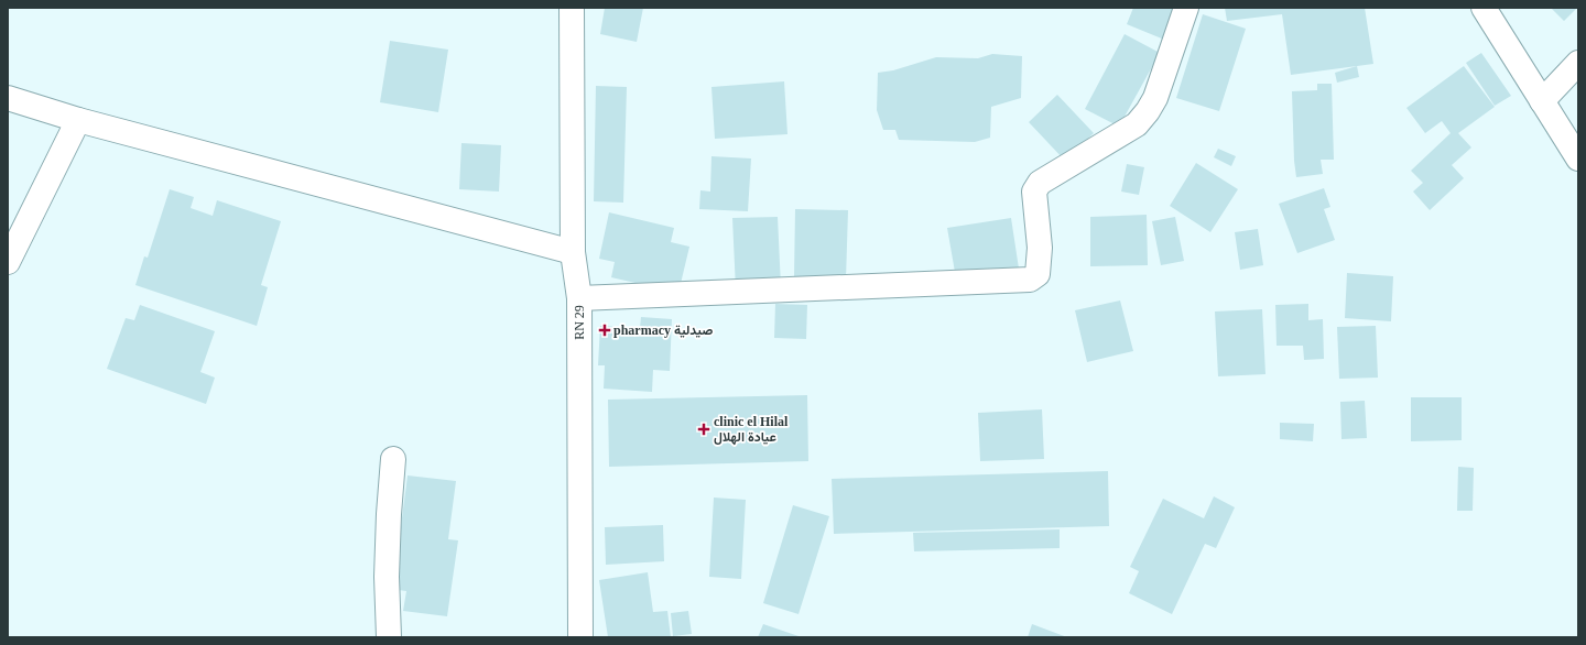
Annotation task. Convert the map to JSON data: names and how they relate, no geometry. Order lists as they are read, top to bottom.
{
  "streets": {
    "street": ["RN 29"]
  },
  "places": {
    "health": ["pharmacy صيدلية", "clinic el Hilal عيادة الهلال"]
  }
}
